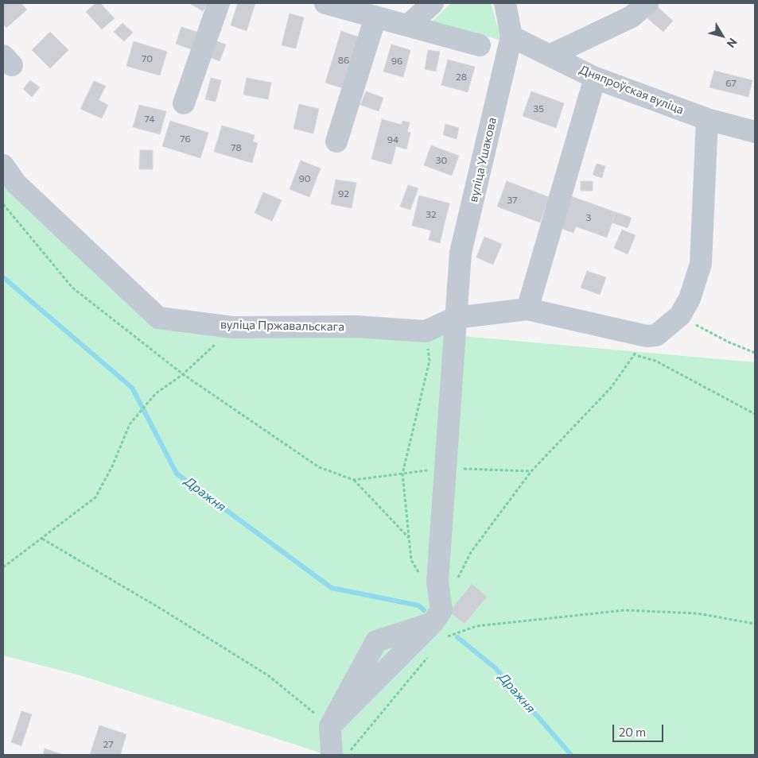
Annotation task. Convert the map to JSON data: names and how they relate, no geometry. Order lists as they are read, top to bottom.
{
  "streets": {
    "street": ["Дняпроўская вуліца", "вуліца Ушакова", "вуліца Пржавальскага"]
  },
  "crossings": [
    ["Дняпроўская вуліца", "вуліца Ушакова"],
    ["вуліца Ушакова", "вуліца Пржавальскага"]
  ],
  "water": ["Дражня"],
  "house_numbers": [
    "70",
    "86",
    "96",
    "28",
    "67",
    "35",
    "74",
    "76",
    "94",
    "78",
    "30",
    "90",
    "92",
    "37",
    "32",
    "3",
    "27"
  ],
  "scale_bar": "20 m",
  "north": "bottom right"
}
